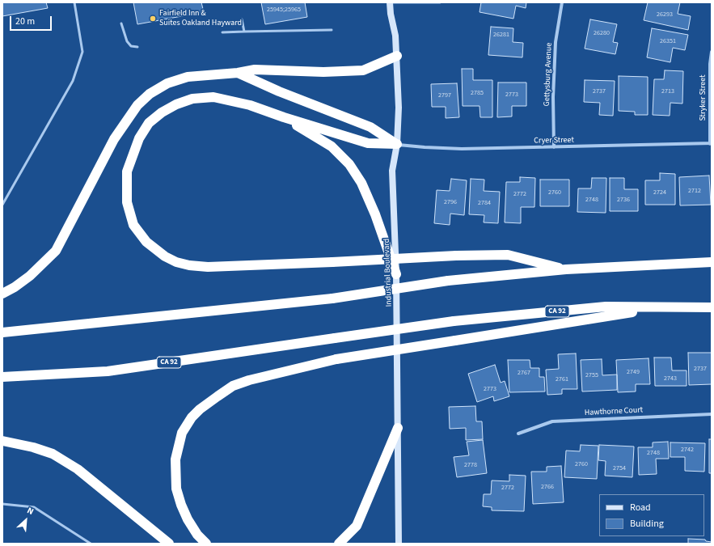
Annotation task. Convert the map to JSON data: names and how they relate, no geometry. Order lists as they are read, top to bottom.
{
  "streets": {
    "highway": ["CA 92"],
    "main road": ["Industrial Boulevard"],
    "street": [
      "Gettysburg Avenue",
      "Stryker Street",
      "Cryer Street",
      "Hawthorne Court"
    ]
  },
  "crossings": [
    ["Gettysburg Avenue", "Cryer Street"],
    ["Stryker Street", "Cryer Street"],
    ["Cryer Street", "Industrial Boulevard"]
  ],
  "places": ["Fairfield Inn & Suites Oakland Hayward"],
  "house_numbers": [
    "25945;25965",
    "26293",
    "26280",
    "26281",
    "26351",
    "2737",
    "2713",
    "2785",
    "2773",
    "2797",
    "2712",
    "2760",
    "2724",
    "2772",
    "2748",
    "2736",
    "2796",
    "2784",
    "2737",
    "2749",
    "2767",
    "2755",
    "2743",
    "2761",
    "2773",
    "2742",
    "2748",
    "2760",
    "2778",
    "2754",
    "2766",
    "2772"
  ],
  "legend": ["Road", "Building"],
  "scale_bar": "20 m",
  "north": "top right"
}
